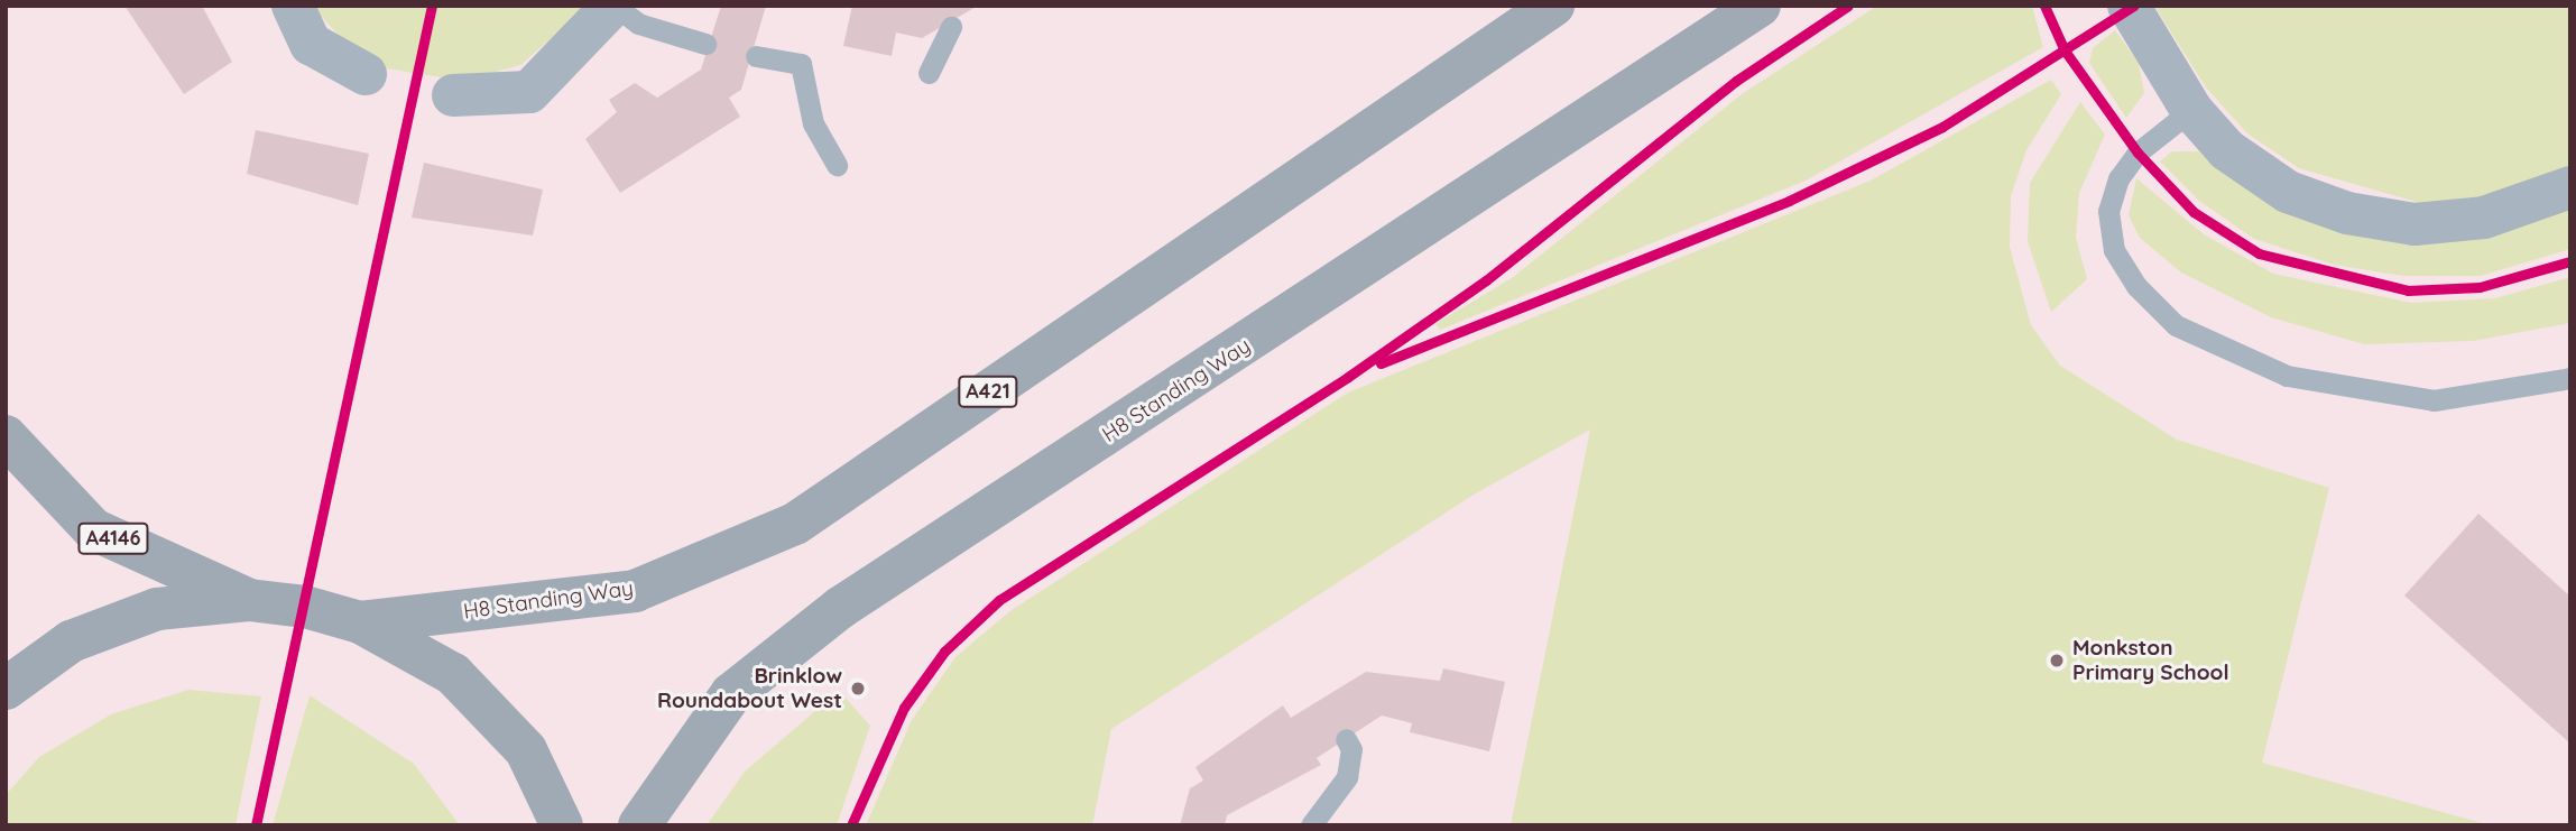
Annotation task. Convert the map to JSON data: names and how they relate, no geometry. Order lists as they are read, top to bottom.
{
  "streets": {
    "highway": ["H8 Standing Way", "A421", "A4146"]
  },
  "places": ["Monkston Primary School", "Brinklow Roundabout West"]
}
